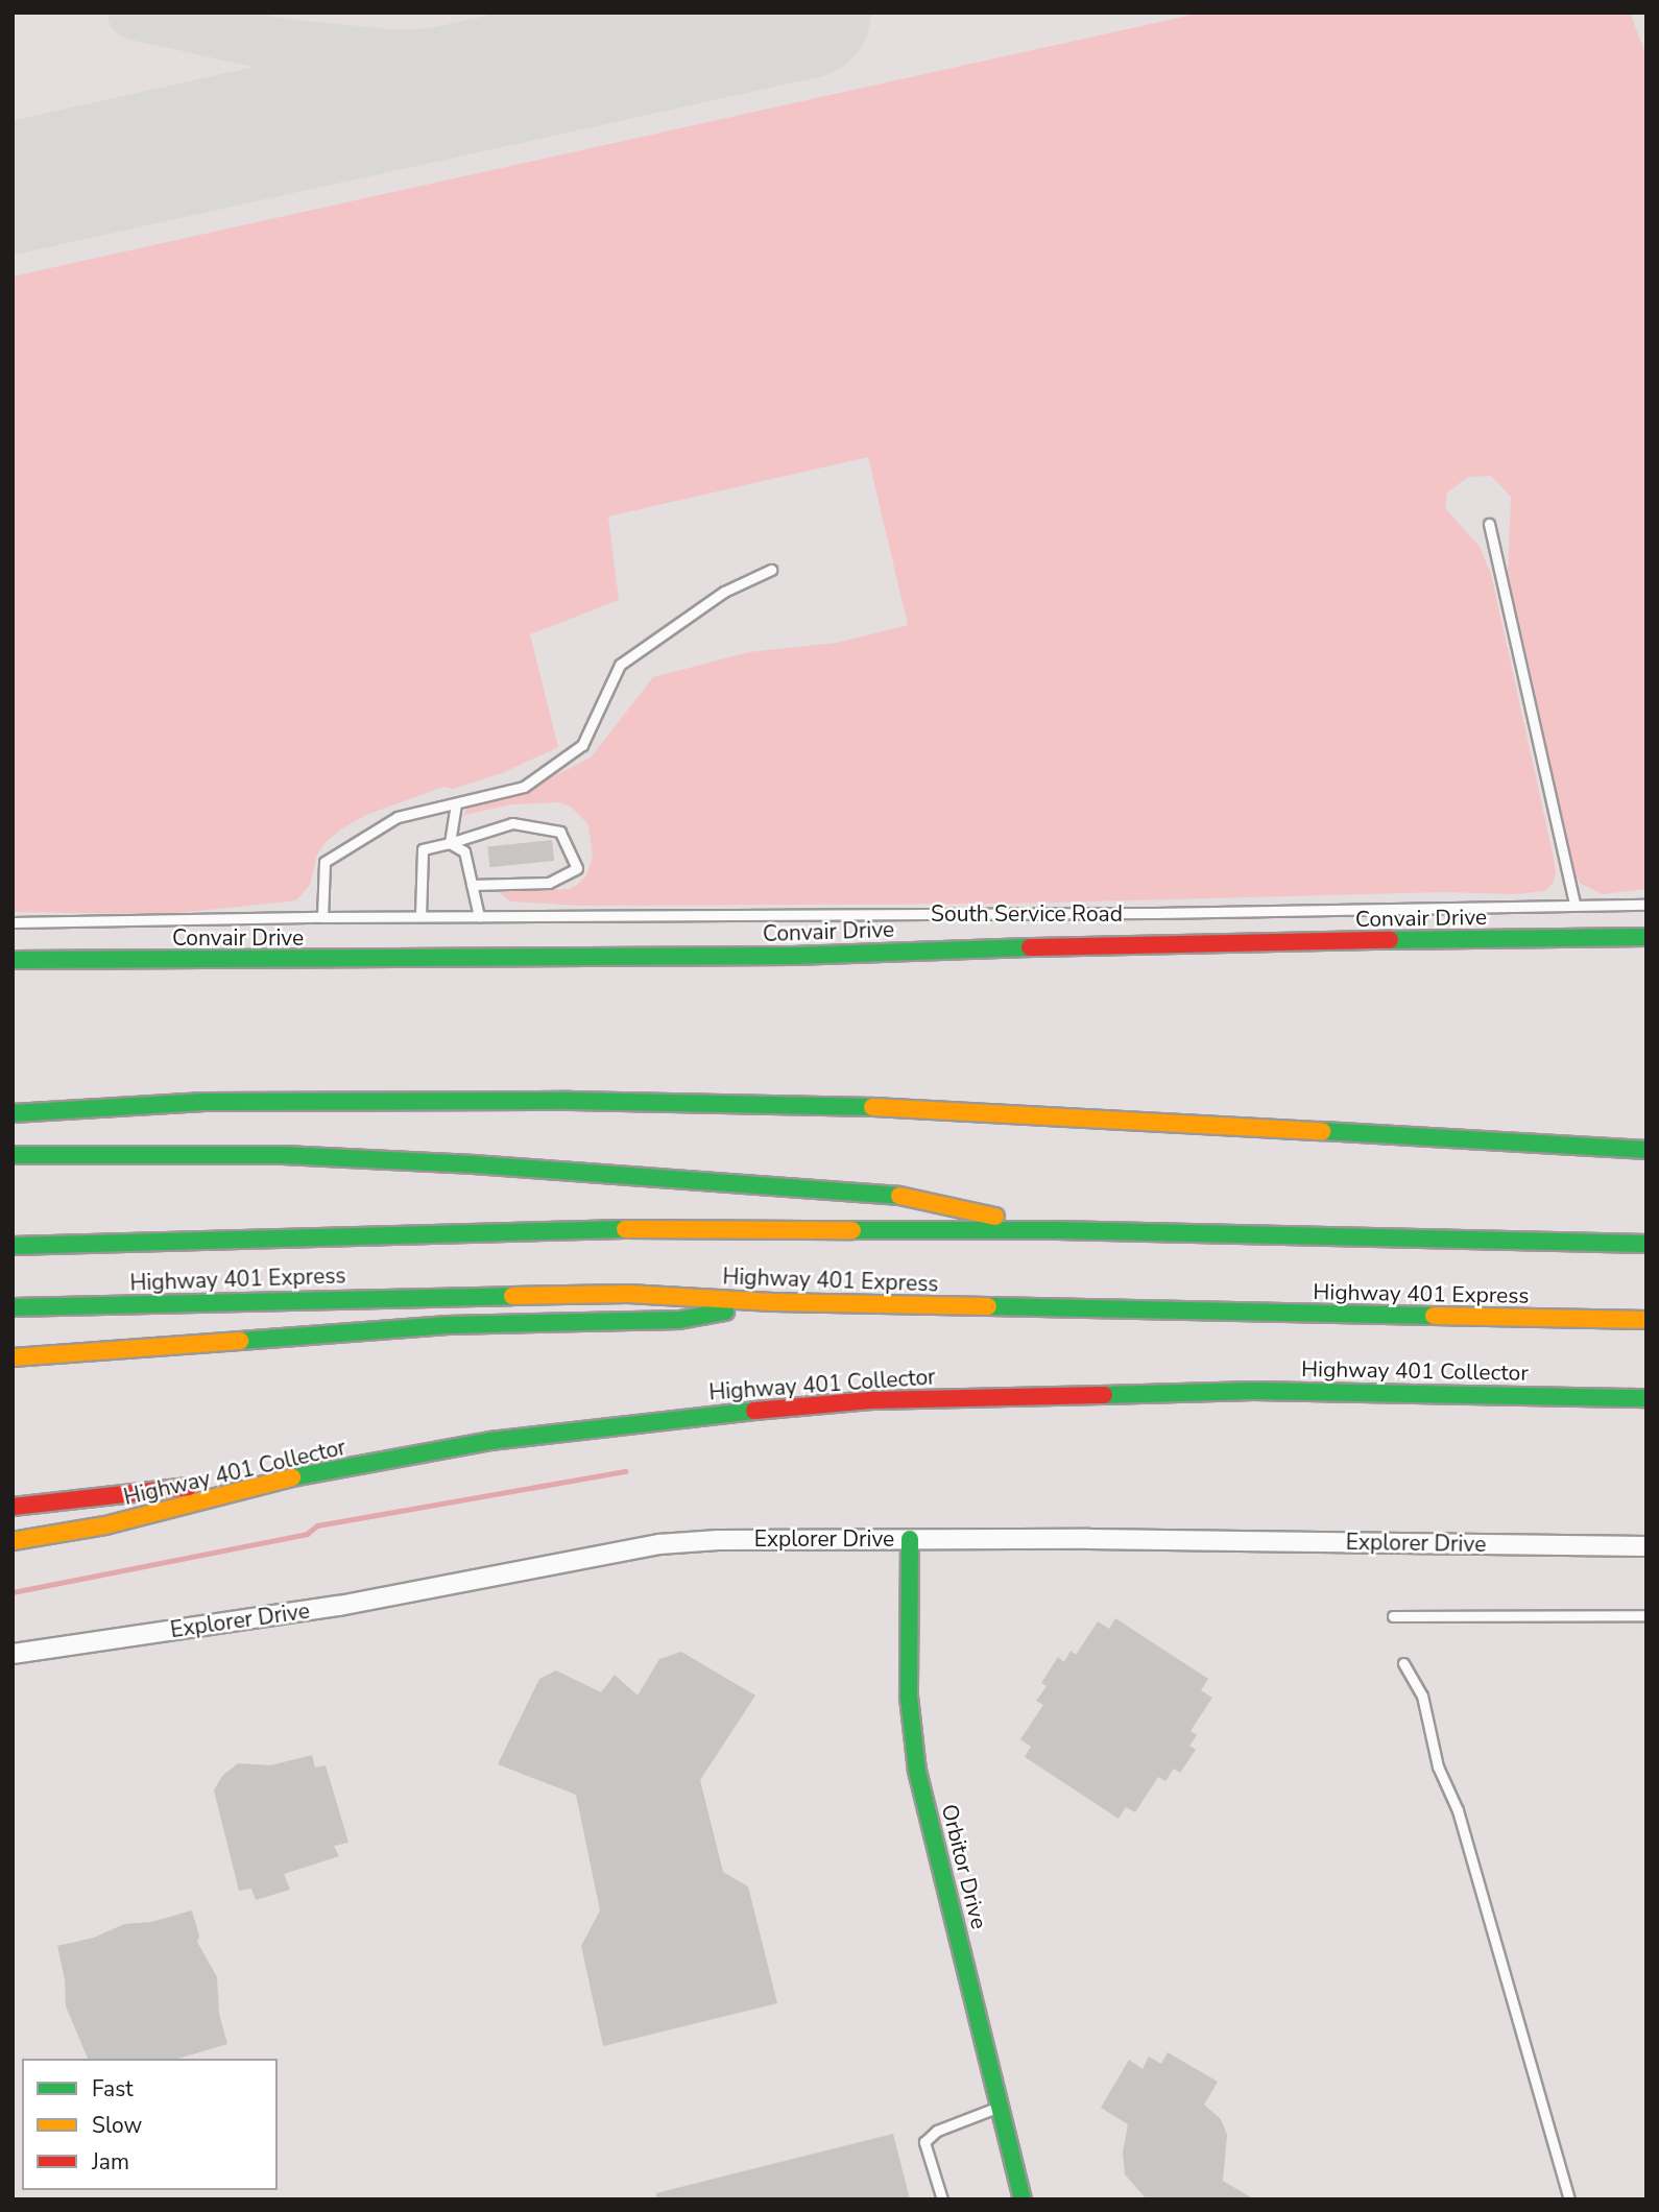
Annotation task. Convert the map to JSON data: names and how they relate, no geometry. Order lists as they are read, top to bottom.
{
  "streets": {
    "main road": [
      "Convair Drive",
      "Highway 401 Express",
      "Highway 401 Collector",
      "Orbitor Drive"
    ],
    "street": ["Explorer Drive"],
    "lane": ["South Service Road"]
  },
  "crossings": [
    ["Explorer Drive", "Orbitor Drive"]
  ],
  "legend": ["Fast", "Slow", "Jam"]
}
